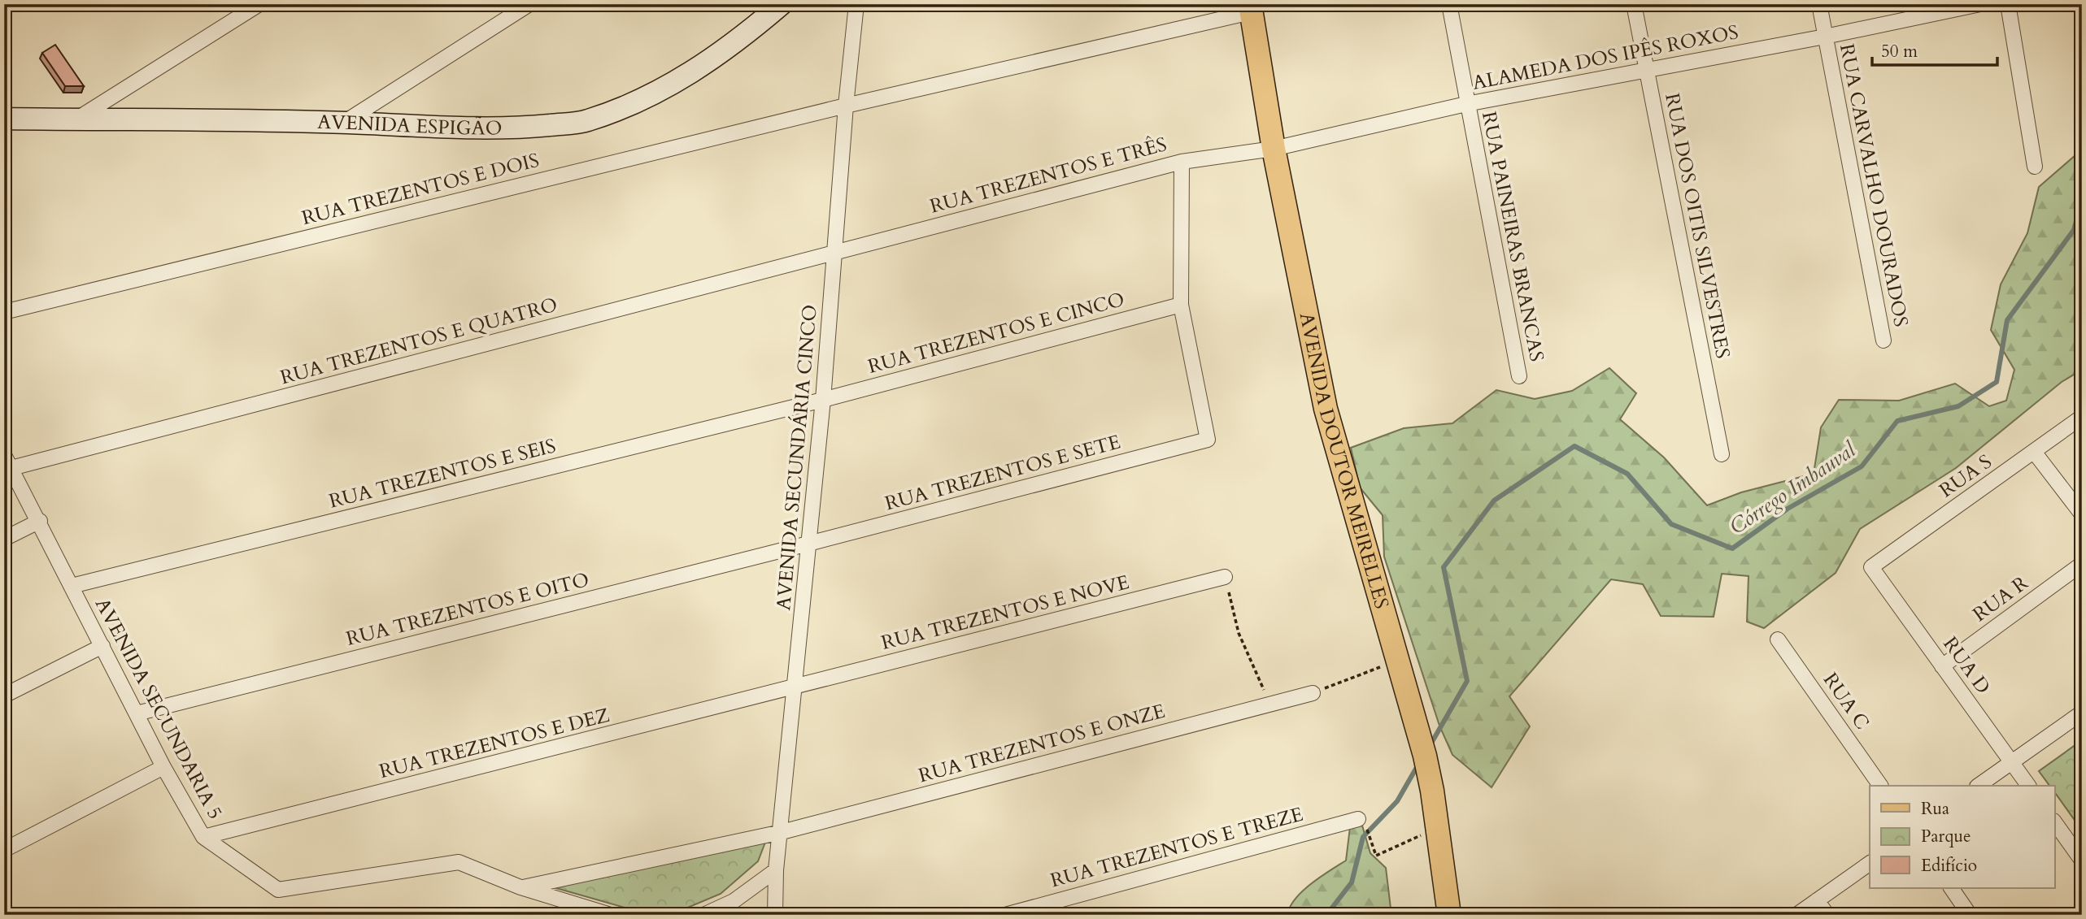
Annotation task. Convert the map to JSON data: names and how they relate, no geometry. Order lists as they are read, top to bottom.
{
  "streets": {
    "main road": ["AVENIDA DOUTOR MEIRELLES"],
    "street": [
      "ALAMEDA DOS IPÊS ROXOS",
      "AVENIDA ESPIGÃO",
      "RUA TREZENTOS E TRÊS",
      "RUA CARVALHO DOURADOS",
      "RUA TREZENTOS E DOIS",
      "RUA DOS OITIS SILVESTRES",
      "RUA PAINEIRAS BRANCAS",
      "RUA TREZENTOS E CINCO",
      "RUA TREZENTOS E QUATRO",
      "AVENIDA SECUNDÁRIA CINCO",
      "RUA TREZENTOS E SETE",
      "RUA TREZENTOS E SEIS",
      "RUA S",
      "RUA R",
      "RUA TREZENTOS E OITO",
      "RUA TREZENTOS E NOVE",
      "RUA D",
      "RUA C",
      "AVENIDA SECUNDARIA 5",
      "RUA TREZENTOS E DEZ",
      "RUA TREZENTOS E ONZE",
      "RUA TREZENTOS E TREZE"
    ]
  },
  "crossings": [
    ["ALAMEDA DOS IPÊS ROXOS", "RUA TREZENTOS E TRÊS"],
    ["ALAMEDA DOS IPÊS ROXOS", "RUA CARVALHO DOURADOS"],
    ["ALAMEDA DOS IPÊS ROXOS", "RUA DOS OITIS SILVESTRES"],
    ["ALAMEDA DOS IPÊS ROXOS", "RUA PAINEIRAS BRANCAS"],
    ["ALAMEDA DOS IPÊS ROXOS", "AVENIDA DOUTOR MEIRELLES"],
    ["RUA TREZENTOS E TRÊS", "RUA TREZENTOS E QUATRO"],
    ["RUA TREZENTOS E TRÊS", "AVENIDA SECUNDÁRIA CINCO"],
    ["RUA TREZENTOS E TRÊS", "AVENIDA DOUTOR MEIRELLES"],
    ["RUA TREZENTOS E DOIS", "AVENIDA SECUNDÁRIA CINCO"],
    ["RUA TREZENTOS E DOIS", "AVENIDA DOUTOR MEIRELLES"],
    ["RUA TREZENTOS E CINCO", "AVENIDA SECUNDÁRIA CINCO"],
    ["RUA TREZENTOS E CINCO", "RUA TREZENTOS E SETE"],
    ["RUA TREZENTOS E CINCO", "RUA TREZENTOS E SEIS"],
    ["RUA TREZENTOS E QUATRO", "AVENIDA SECUNDÁRIA CINCO"],
    ["RUA TREZENTOS E QUATRO", "AVENIDA SECUNDARIA 5"],
    ["AVENIDA SECUNDÁRIA CINCO", "RUA TREZENTOS E SETE"],
    ["AVENIDA SECUNDÁRIA CINCO", "RUA TREZENTOS E SEIS"],
    ["AVENIDA SECUNDÁRIA CINCO", "RUA TREZENTOS E OITO"],
    ["AVENIDA SECUNDÁRIA CINCO", "RUA TREZENTOS E NOVE"],
    ["AVENIDA SECUNDÁRIA CINCO", "RUA TREZENTOS E DEZ"],
    ["AVENIDA SECUNDÁRIA CINCO", "RUA TREZENTOS E ONZE"],
    ["RUA TREZENTOS E SETE", "RUA TREZENTOS E OITO"],
    ["RUA TREZENTOS E SEIS", "AVENIDA SECUNDARIA 5"],
    ["RUA S", "RUA D"],
    ["RUA R", "RUA D"],
    ["RUA TREZENTOS E OITO", "AVENIDA SECUNDARIA 5"],
    ["RUA TREZENTOS E NOVE", "RUA TREZENTOS E DEZ"],
    ["AVENIDA SECUNDARIA 5", "RUA TREZENTOS E DEZ"],
    ["AVENIDA SECUNDARIA 5", "RUA TREZENTOS E ONZE"]
  ],
  "water": ["Córrego Imbauval"],
  "legend": ["Rua", "Parque", "Edifício"],
  "scale_bar": "50 m"
}
